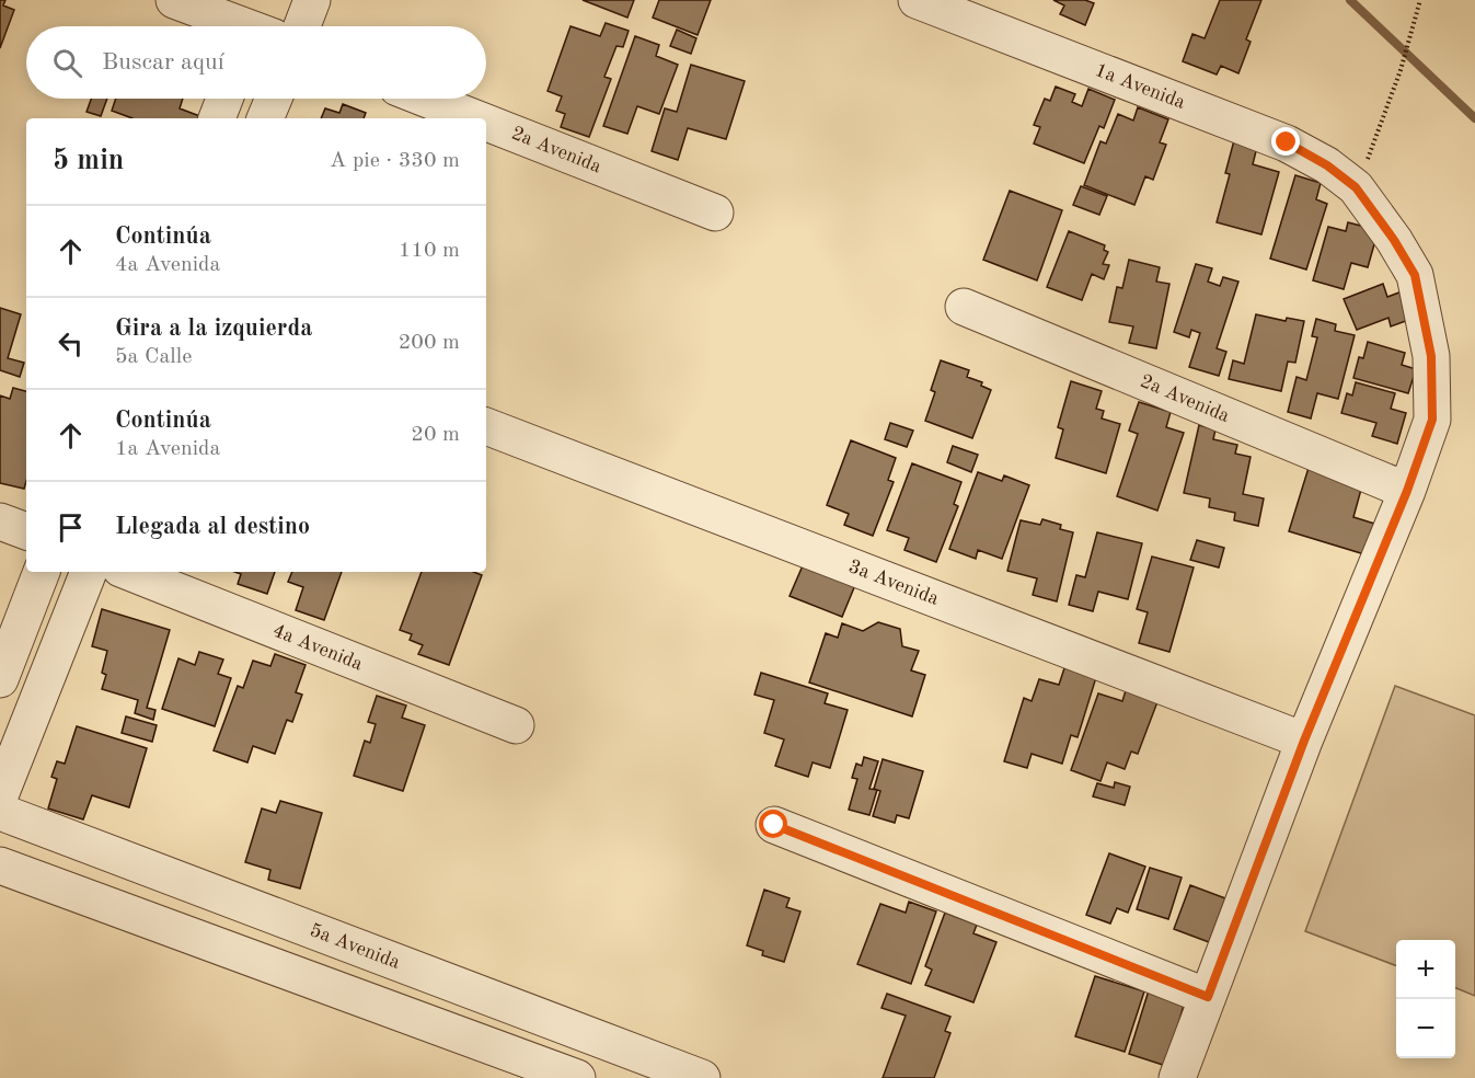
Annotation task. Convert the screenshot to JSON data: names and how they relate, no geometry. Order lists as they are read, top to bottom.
{
  "streets": {
    "street": [
      "1a Avenida",
      "2a Avenida",
      "3a Avenida",
      "4a Avenida",
      "5a Avenida"
    ]
  },
  "crossings": [
    ["1a Avenida", "2a Avenida"],
    ["1a Avenida", "3a Avenida"]
  ],
  "page": {
    "search": "Buscar aquí",
    "heading": ["5 min", "A pie · 330 m"],
    "list": [
      ["Continúa", "4a Avenida", "110 m"],
      ["Gira a la izquierda", "5a Calle", "200 m"],
      ["Continúa", "1a Avenida", "20 m"],
      "Llegada al destino"
    ],
    "map_buttons": ["+", "−"]
  }
}
